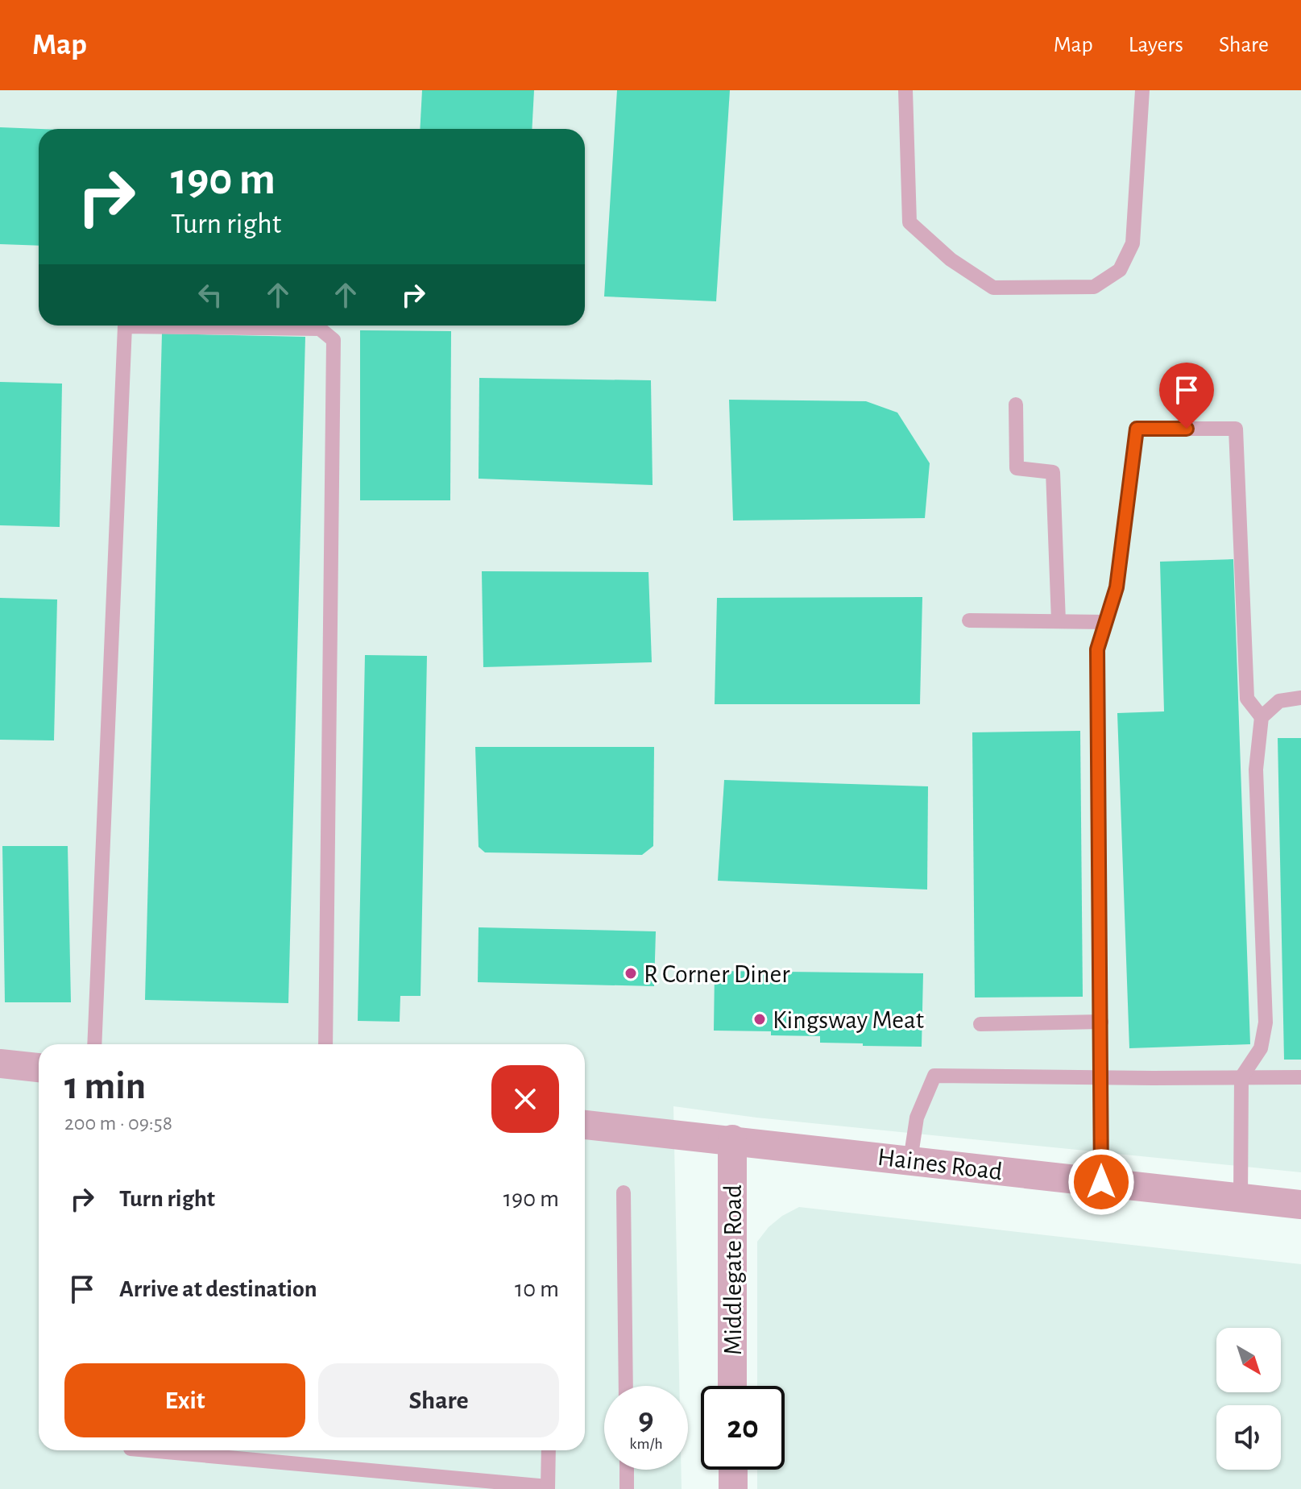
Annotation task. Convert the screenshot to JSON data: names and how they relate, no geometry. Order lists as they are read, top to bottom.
{
  "streets": {
    "street": ["Haines Road", "Middlegate Road"]
  },
  "crossings": [
    ["Haines Road", "Middlegate Road"]
  ],
  "places": ["R Corner Diner", "Kingsway Meat"],
  "north": "bottom right",
  "page": {
    "header": "Map",
    "nav": ["Map", "Layers", "Share"],
    "turn": ["190 m", "Turn right"],
    "heading": ["1 min", "200 m · 09:58"],
    "list": [
      {
        "name": "Turn right",
        "value": "190 m"
      },
      {
        "name": "Arrive at destination",
        "value": "10 m"
      }
    ],
    "buttons": ["Exit", "Share"],
    "speed": "9 km/h",
    "limit": "20"
  }
}
